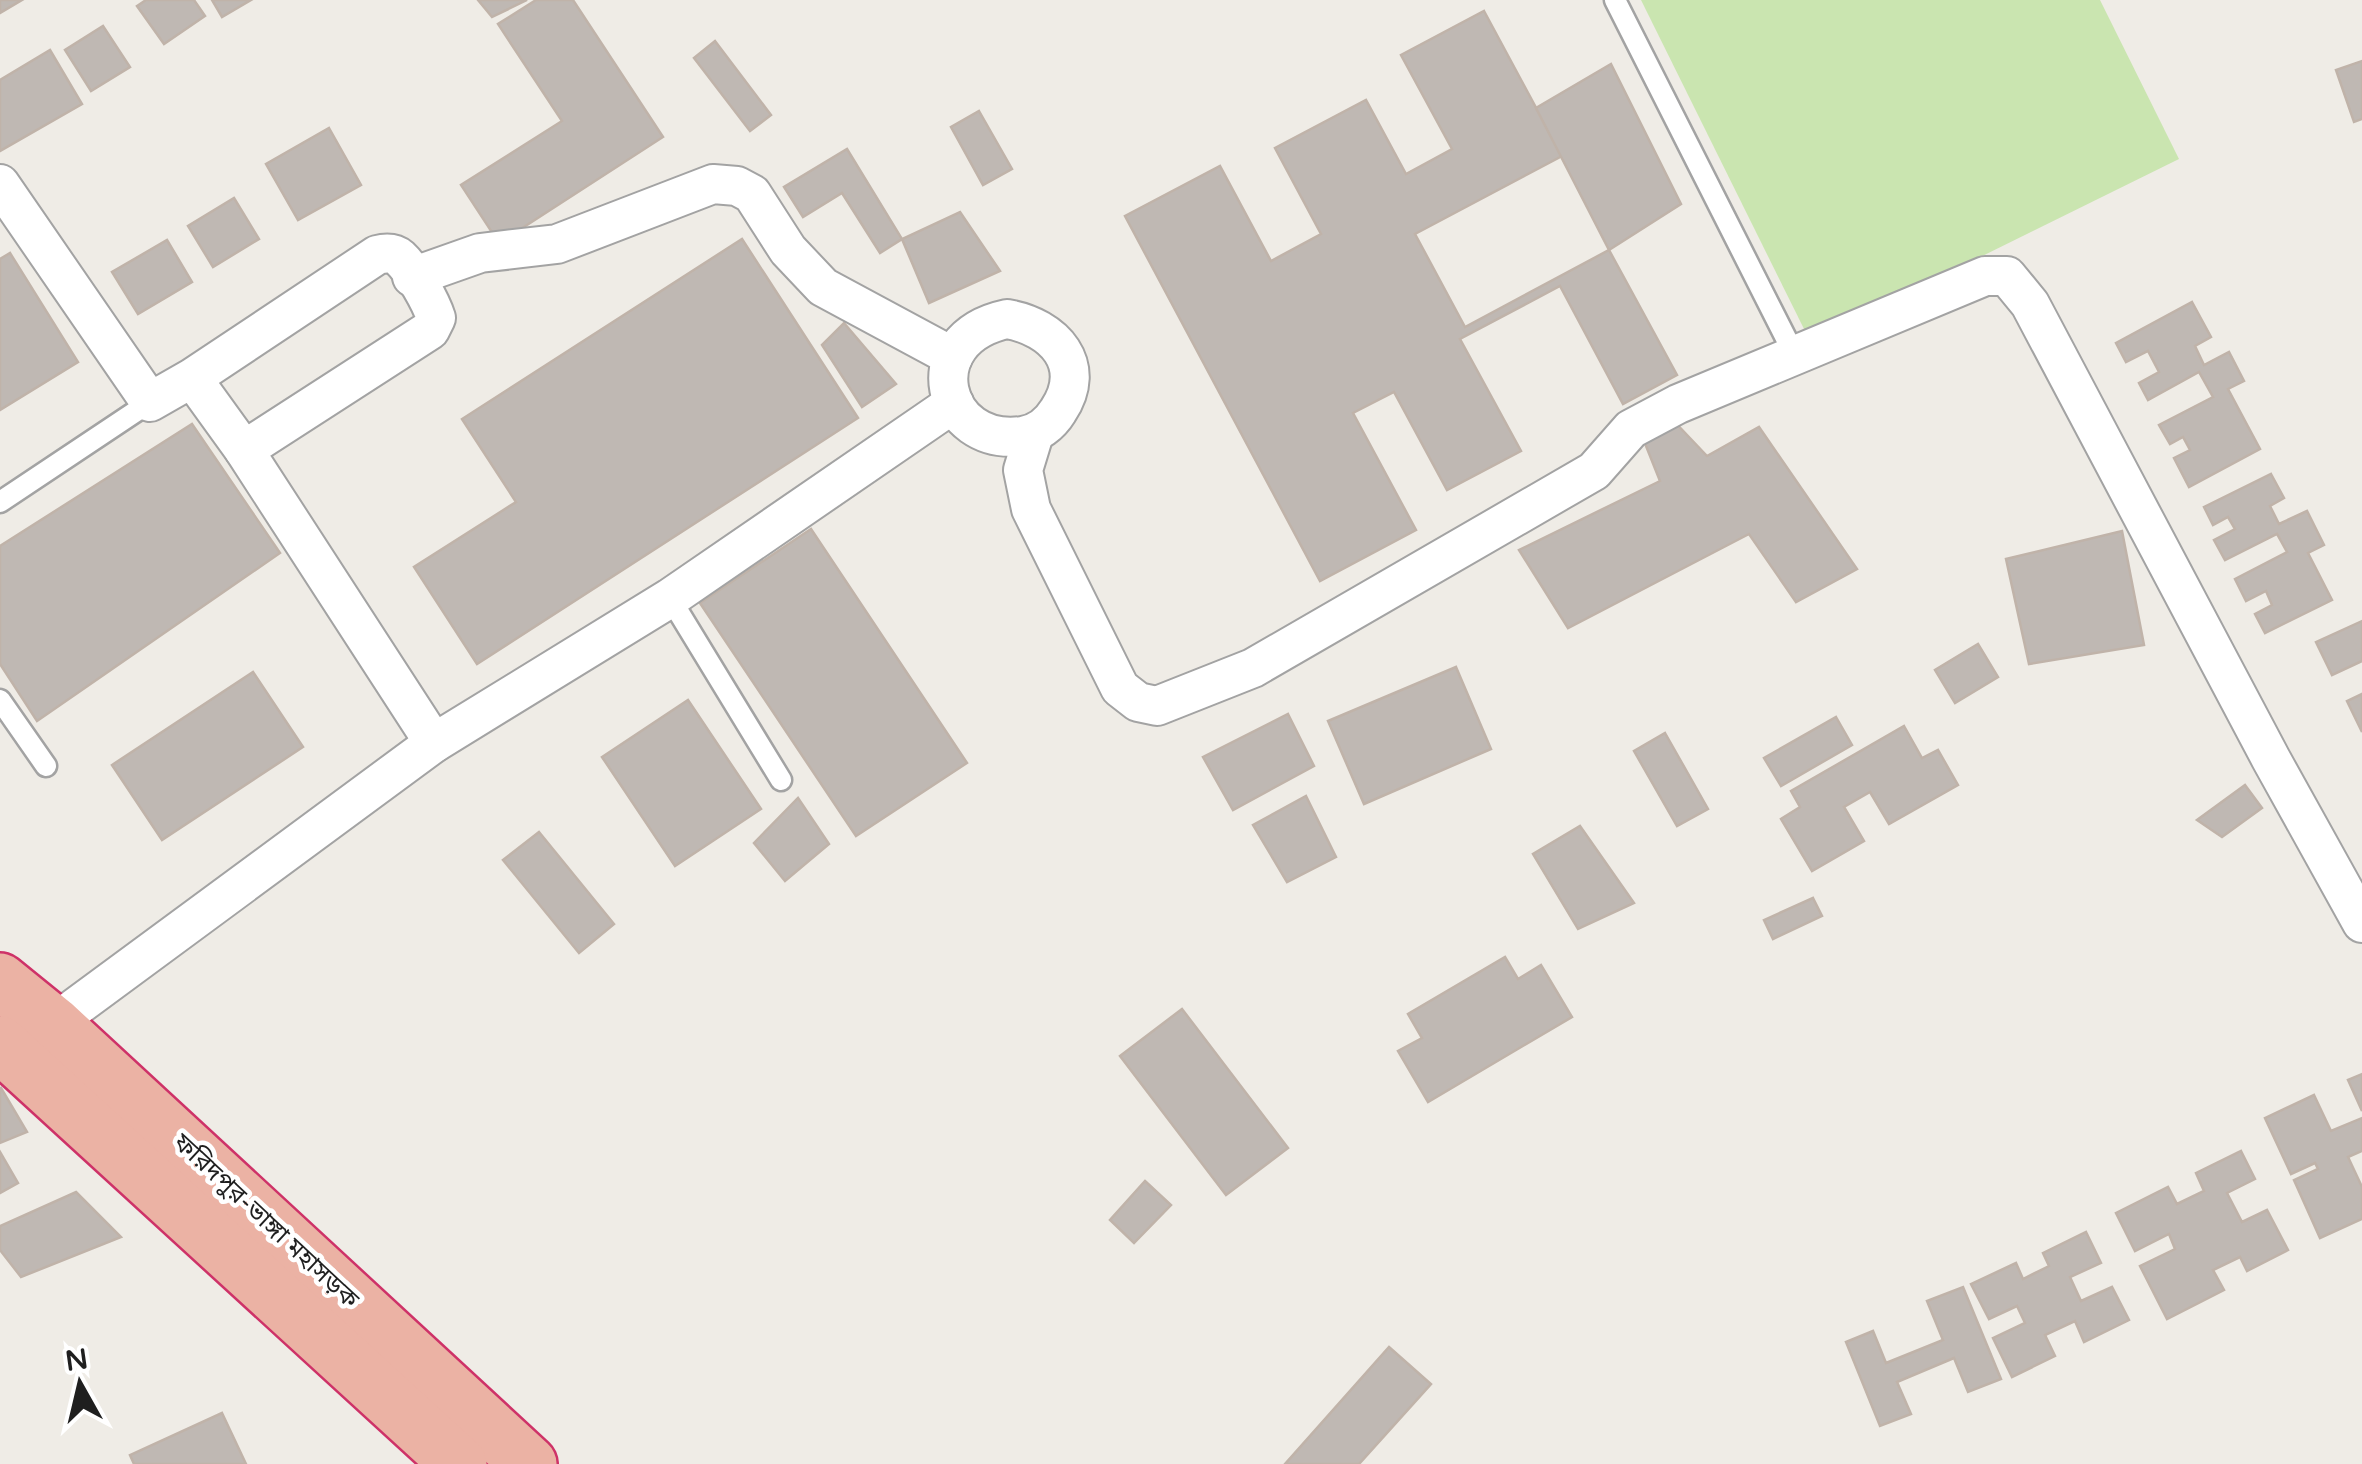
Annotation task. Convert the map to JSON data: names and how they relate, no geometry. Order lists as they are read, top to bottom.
{
  "streets": {
    "highway": ["ফরিদপুর-ভাঙ্গা মহাসড়ক"]
  },
  "north": "top"
}
